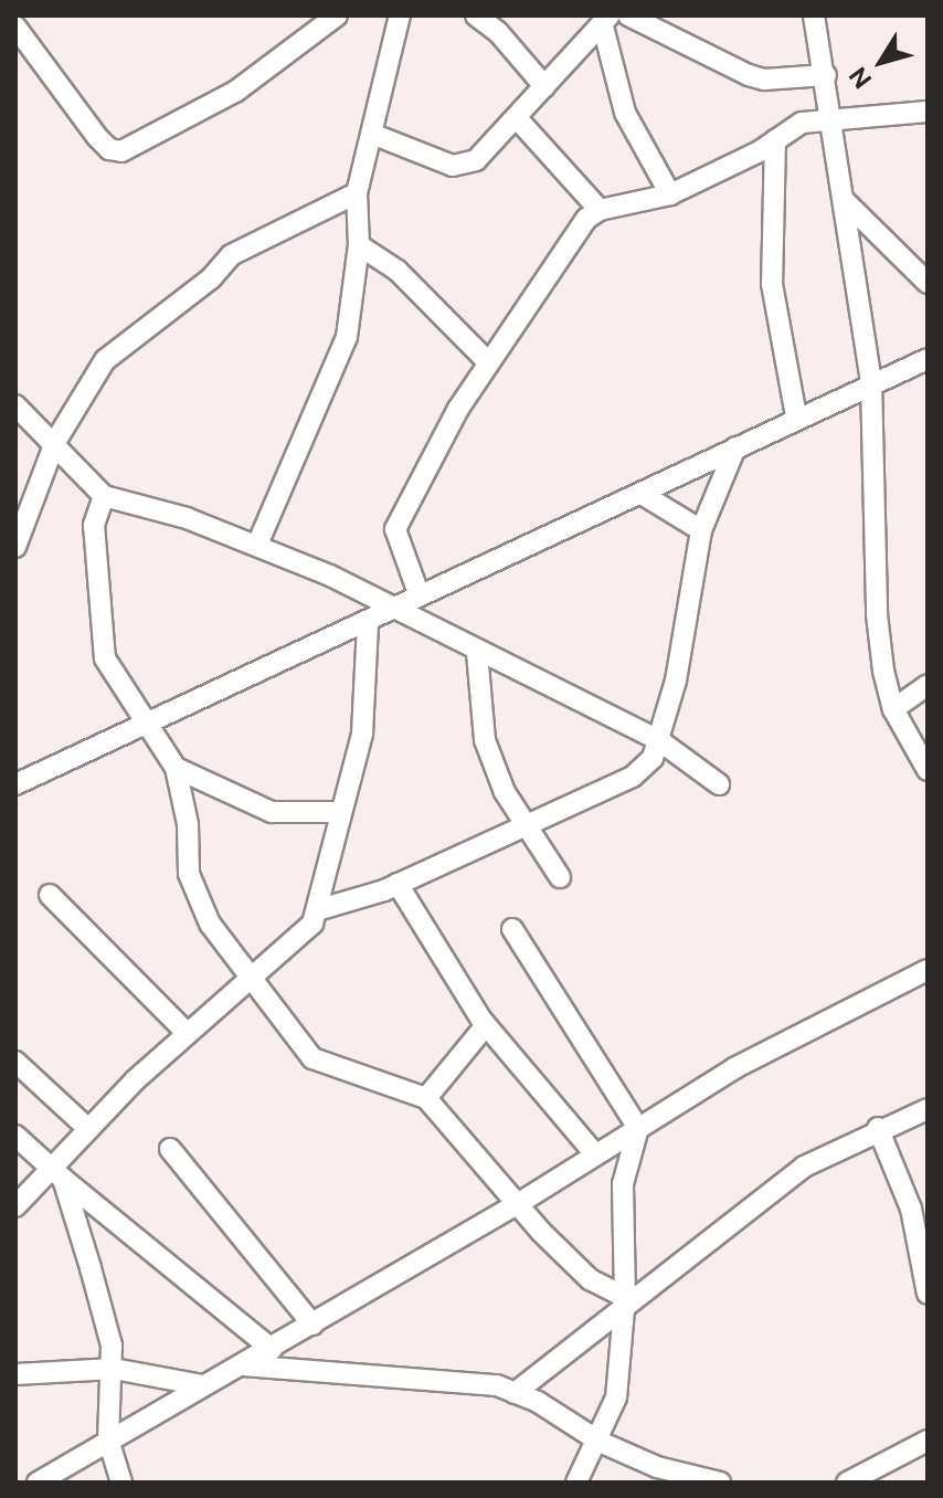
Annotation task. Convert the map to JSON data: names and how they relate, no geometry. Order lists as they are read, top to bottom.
{
  "north": "bottom left"
}
